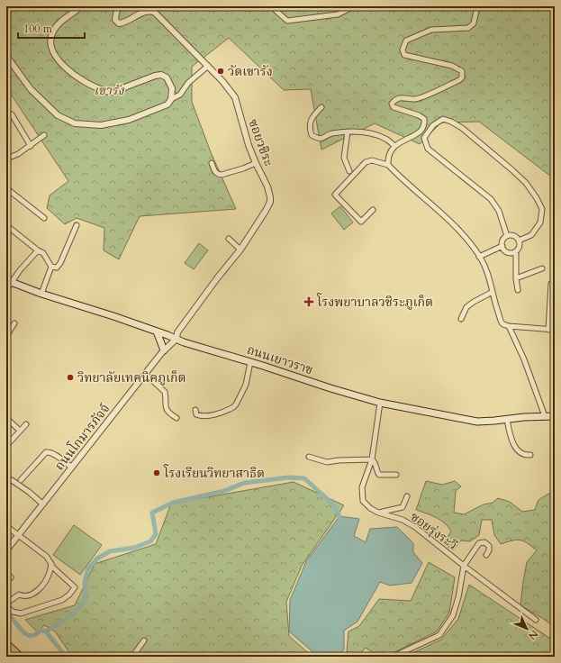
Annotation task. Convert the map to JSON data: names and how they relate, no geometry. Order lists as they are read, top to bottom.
{
  "streets": {
    "main road": ["ถนนเยาวราช"],
    "street": ["ซอยวชิระ", "ถนนโกมารภัจจ์", "ซอยรุ่งระวี"]
  },
  "crossings": [
    ["ซอยวชิระ", "ถนนเยาวราช"],
    ["ซอยวชิระ", "ถนนโกมารภัจจ์"],
    ["ถนนเยาวราช", "ถนนโกมารภัจจ์"],
    ["ถนนเยาวราช", "ซอยรุ่งระวี"]
  ],
  "parks": ["เขารัง"],
  "places": {
    "other": ["วัดเขารัง", "วิทยาลัยเทคนิคภูเก็ต", "โรงเรียนวิทยาสาธิต"],
    "health": ["โรงพยาบาลวชิระภูเก็ต"]
  },
  "scale_bar": "100 m",
  "north": "bottom right"
}
